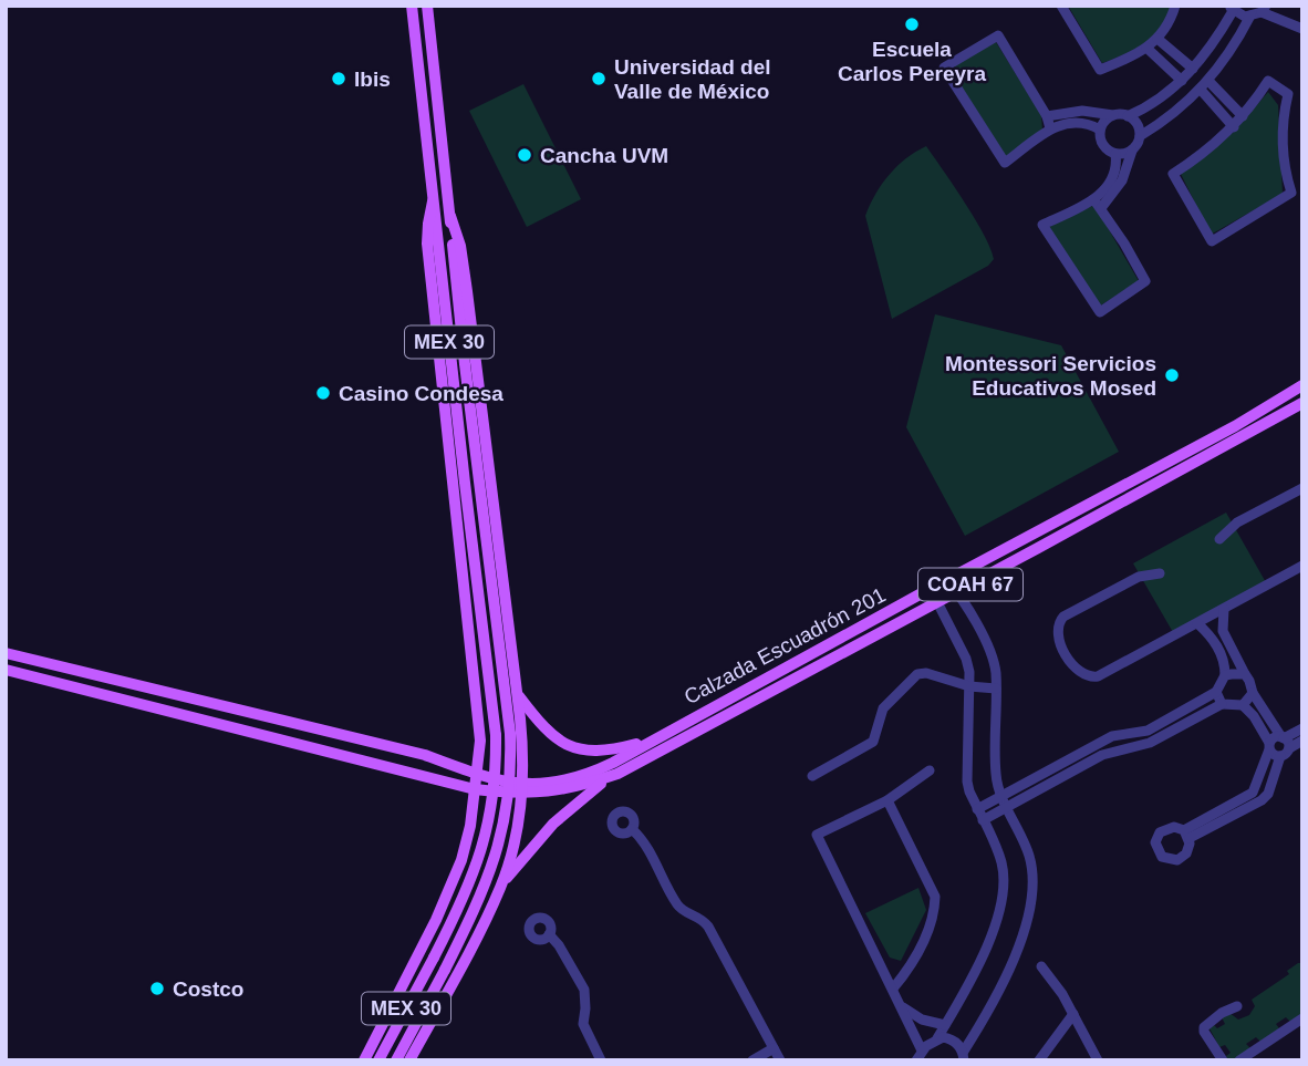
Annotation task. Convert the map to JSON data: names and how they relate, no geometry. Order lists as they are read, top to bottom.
{
  "streets": {
    "main road": ["MEX 30", "COAH 67", "Calzada Escuadrón 201"]
  },
  "crossings": [
    ["COAH 67", "Calzada Escuadrón 201"]
  ],
  "places": [
    "Escuela Carlos Pereyra",
    "Ibis",
    "Universidad del Valle de México",
    "Cancha UVM",
    "Montessori Servicios Educativos Mosed",
    "Casino Condesa",
    "Costco"
  ]
}
